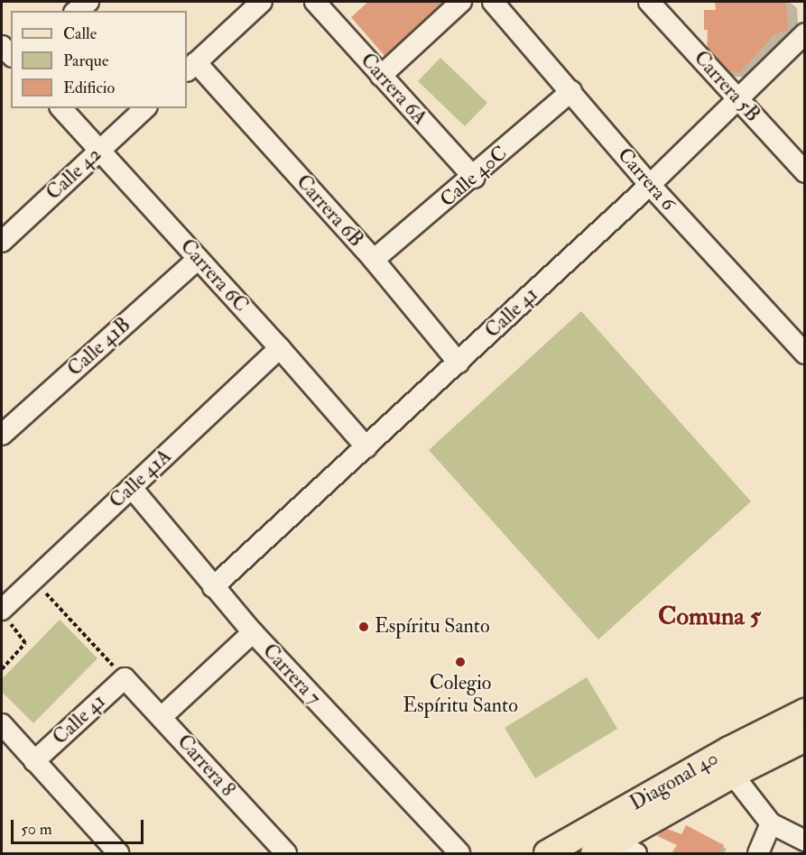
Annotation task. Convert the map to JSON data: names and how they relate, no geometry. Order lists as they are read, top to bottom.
{
  "streets": {
    "main road": ["Diagonal 40"],
    "street": [
      "Carrera 5B",
      "Carrera 6A",
      "Calle 42",
      "Calle 40C",
      "Carrera 6",
      "Carrera 6B",
      "Carrera 6C",
      "Calle 41",
      "Calle 41B",
      "Calle 41A",
      "Carrera 7",
      "Carrera 8"
    ]
  },
  "crossings": [
    ["Carrera 5B", "Calle 41"],
    ["Carrera 6A", "Calle 40C"],
    ["Calle 42", "Carrera 6C"],
    ["Calle 40C", "Carrera 6"],
    ["Calle 40C", "Carrera 6B"],
    ["Carrera 6", "Calle 41"],
    ["Carrera 6B", "Calle 41"],
    ["Carrera 6C", "Calle 41"],
    ["Carrera 6C", "Calle 41B"],
    ["Carrera 6C", "Calle 41A"],
    ["Calle 41", "Carrera 7"],
    ["Calle 41", "Carrera 8"],
    ["Calle 41A", "Carrera 7"]
  ],
  "districts": ["Comuna 5"],
  "places": ["Espíritu Santo", "Colegio Espíritu Santo"],
  "legend": ["Calle", "Parque", "Edificio"],
  "scale_bar": "50 m"
}
